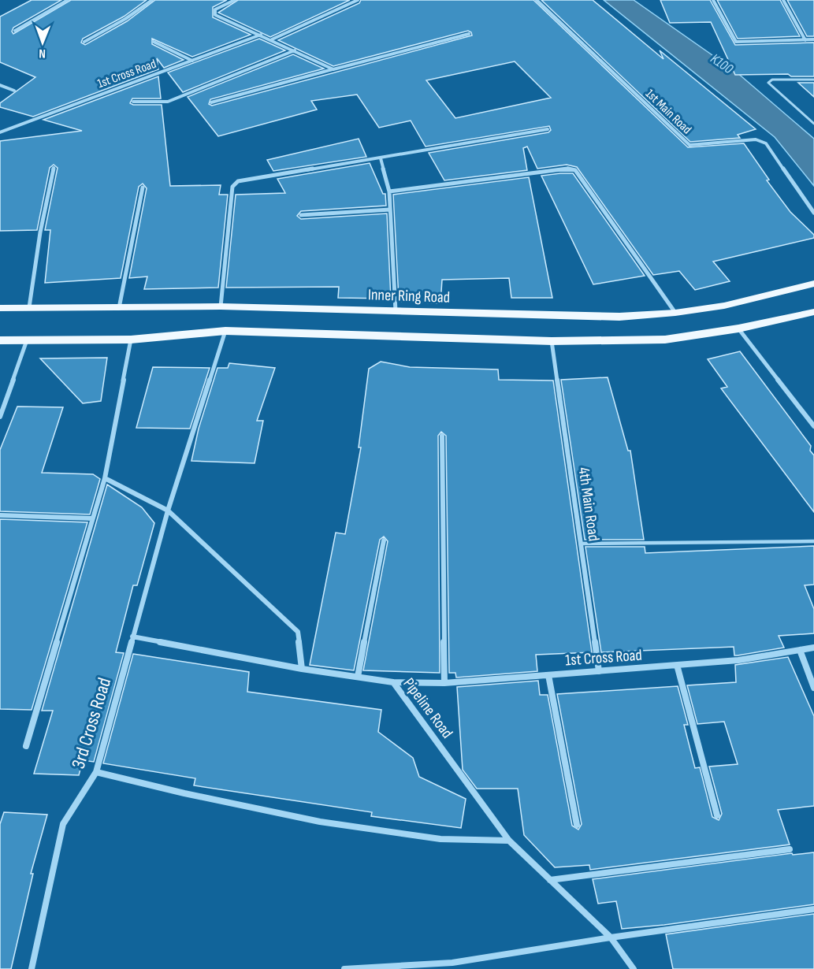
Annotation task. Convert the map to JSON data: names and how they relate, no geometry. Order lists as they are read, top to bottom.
{
  "streets": {
    "main road": ["Inner Ring Road"],
    "street": [
      "1st Cross Road",
      "1st Main Road",
      "4th Main Road",
      "Pipeline Road",
      "3rd Cross Road"
    ]
  },
  "crossings": [
    ["1st Cross Road", "4th Main Road"],
    ["1st Cross Road", "Pipeline Road"],
    ["Pipeline Road", "3rd Cross Road"]
  ],
  "water": ["K100"],
  "north": "bottom"
}
